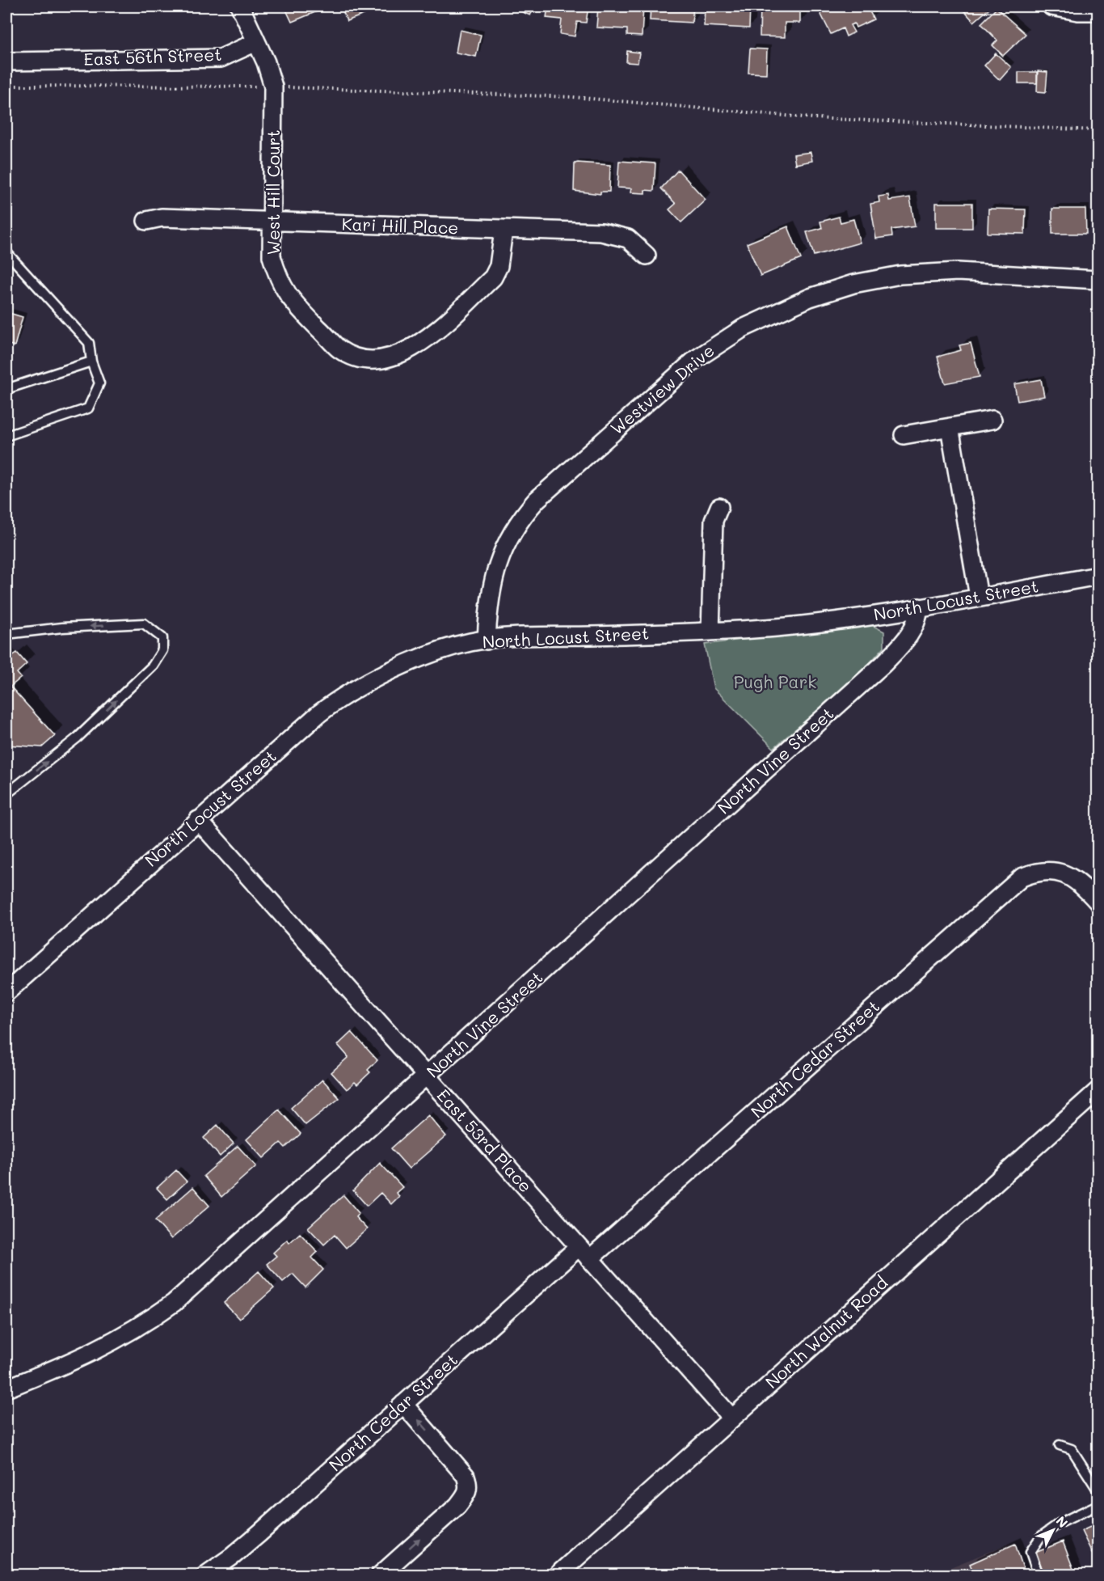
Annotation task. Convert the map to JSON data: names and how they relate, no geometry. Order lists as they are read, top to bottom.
{
  "streets": {
    "street": [
      "East 56th Street",
      "West Hill Court",
      "Kari Hill Place",
      "Westview Drive",
      "North Locust Street",
      "North Vine Street",
      "North Cedar Street",
      "East 53rd Place",
      "North Walnut Road"
    ]
  },
  "crossings": [
    ["East 56th Street", "West Hill Court"],
    ["West Hill Court", "Kari Hill Place"],
    ["Westview Drive", "North Locust Street"],
    ["North Locust Street", "North Vine Street"],
    ["North Locust Street", "East 53rd Place"],
    ["North Vine Street", "East 53rd Place"],
    ["North Cedar Street", "East 53rd Place"],
    ["East 53rd Place", "North Walnut Road"]
  ],
  "parks": ["Pugh Park"],
  "north": "top right"
}
